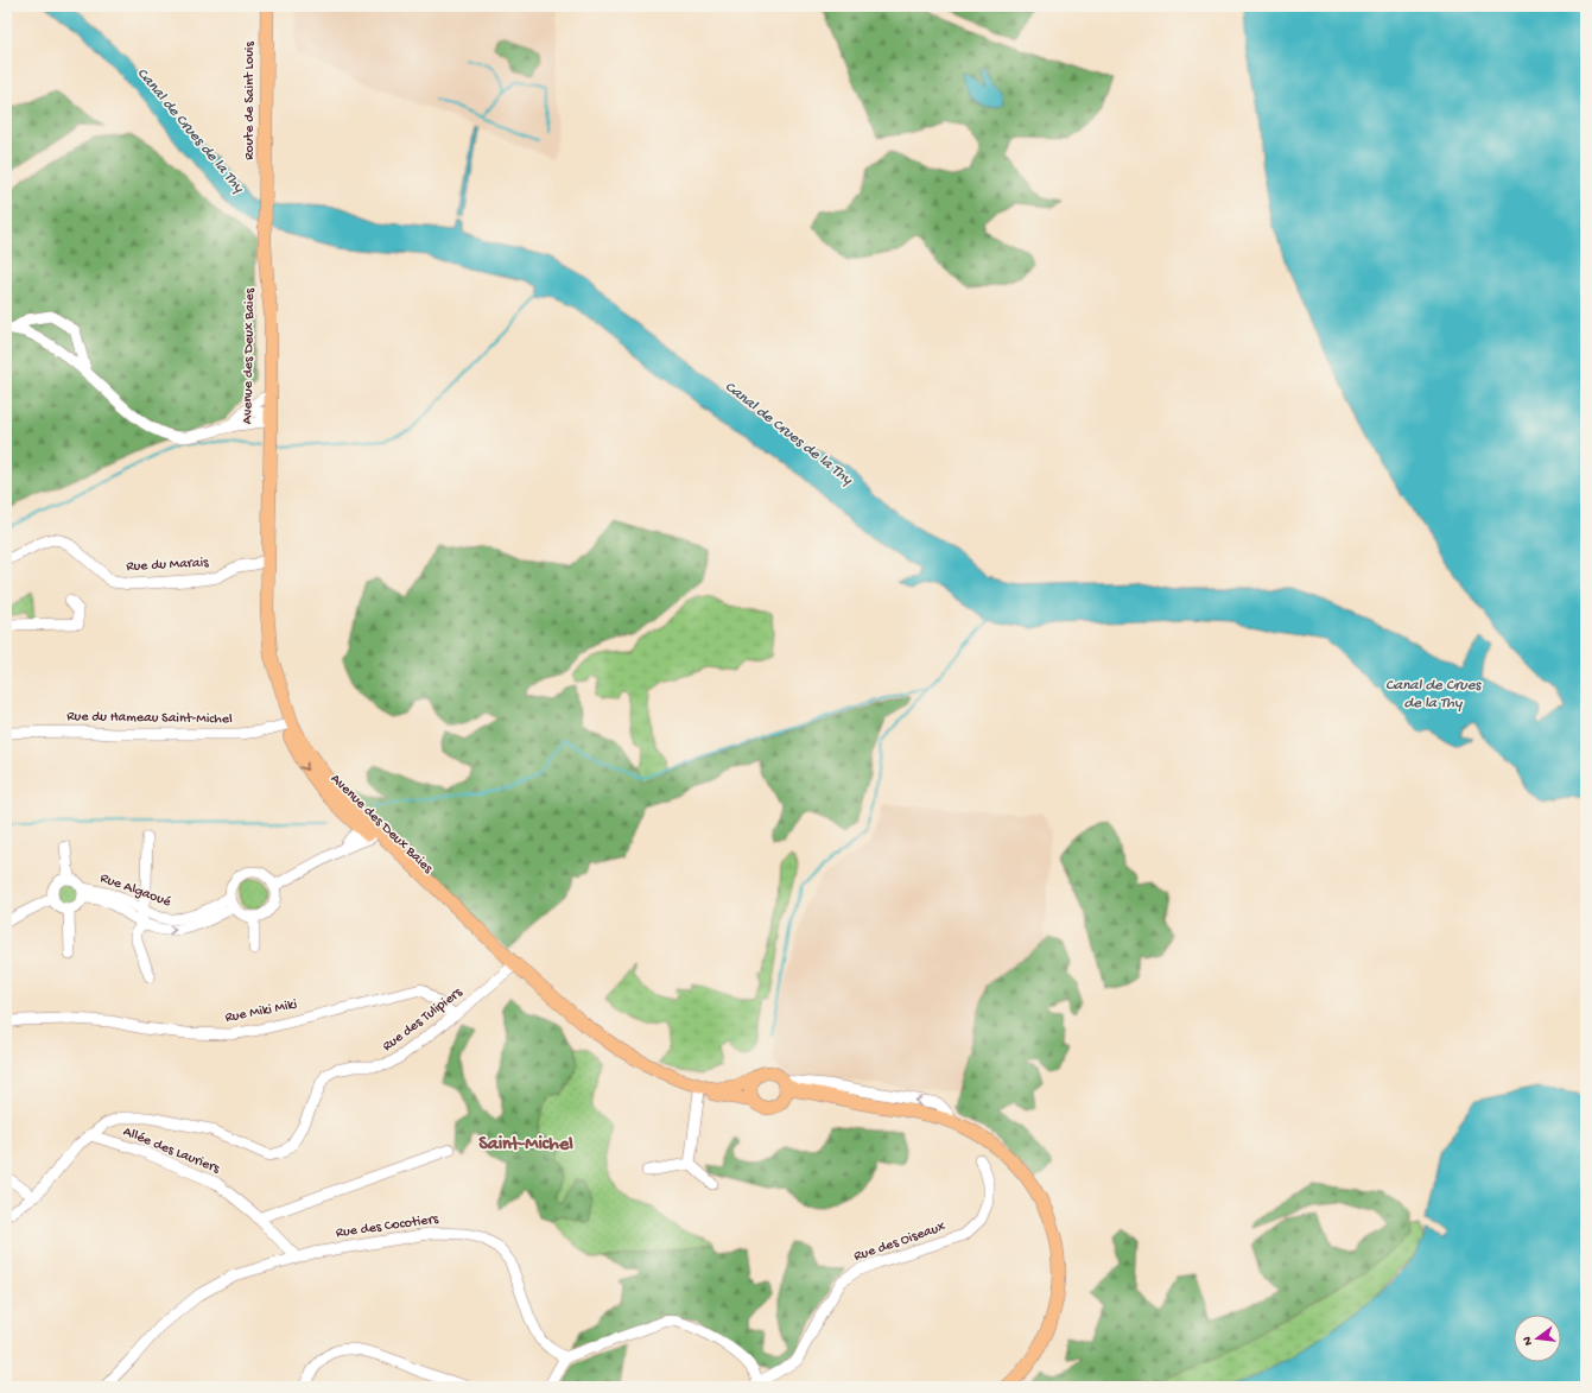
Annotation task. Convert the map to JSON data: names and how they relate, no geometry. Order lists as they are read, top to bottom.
{
  "streets": {
    "main road": ["Route de Saint Louis", "Avenue des Deux Baies"],
    "street": [
      "Rue du Marais",
      "Rue du Hameau Saint-Michel",
      "Rue Algaoué",
      "Rue Miki Miki",
      "Rue des Tulipiers",
      "Allée des Lauriers",
      "Rue des Cocotiers",
      "Rue des Oiseaux"
    ]
  },
  "crossings": [
    ["Route de Saint Louis", "Avenue des Deux Baies"],
    ["Avenue des Deux Baies", "Rue du Marais"],
    ["Avenue des Deux Baies", "Rue du Hameau Saint-Michel"],
    ["Avenue des Deux Baies", "Rue des Tulipiers"],
    ["Rue Miki Miki", "Rue des Tulipiers"],
    ["Rue des Tulipiers", "Allée des Lauriers"],
    ["Allée des Lauriers", "Rue des Cocotiers"]
  ],
  "districts": ["Saint-Michel"],
  "water": ["Canal de Crues de la Thy"],
  "north": "left"
}
